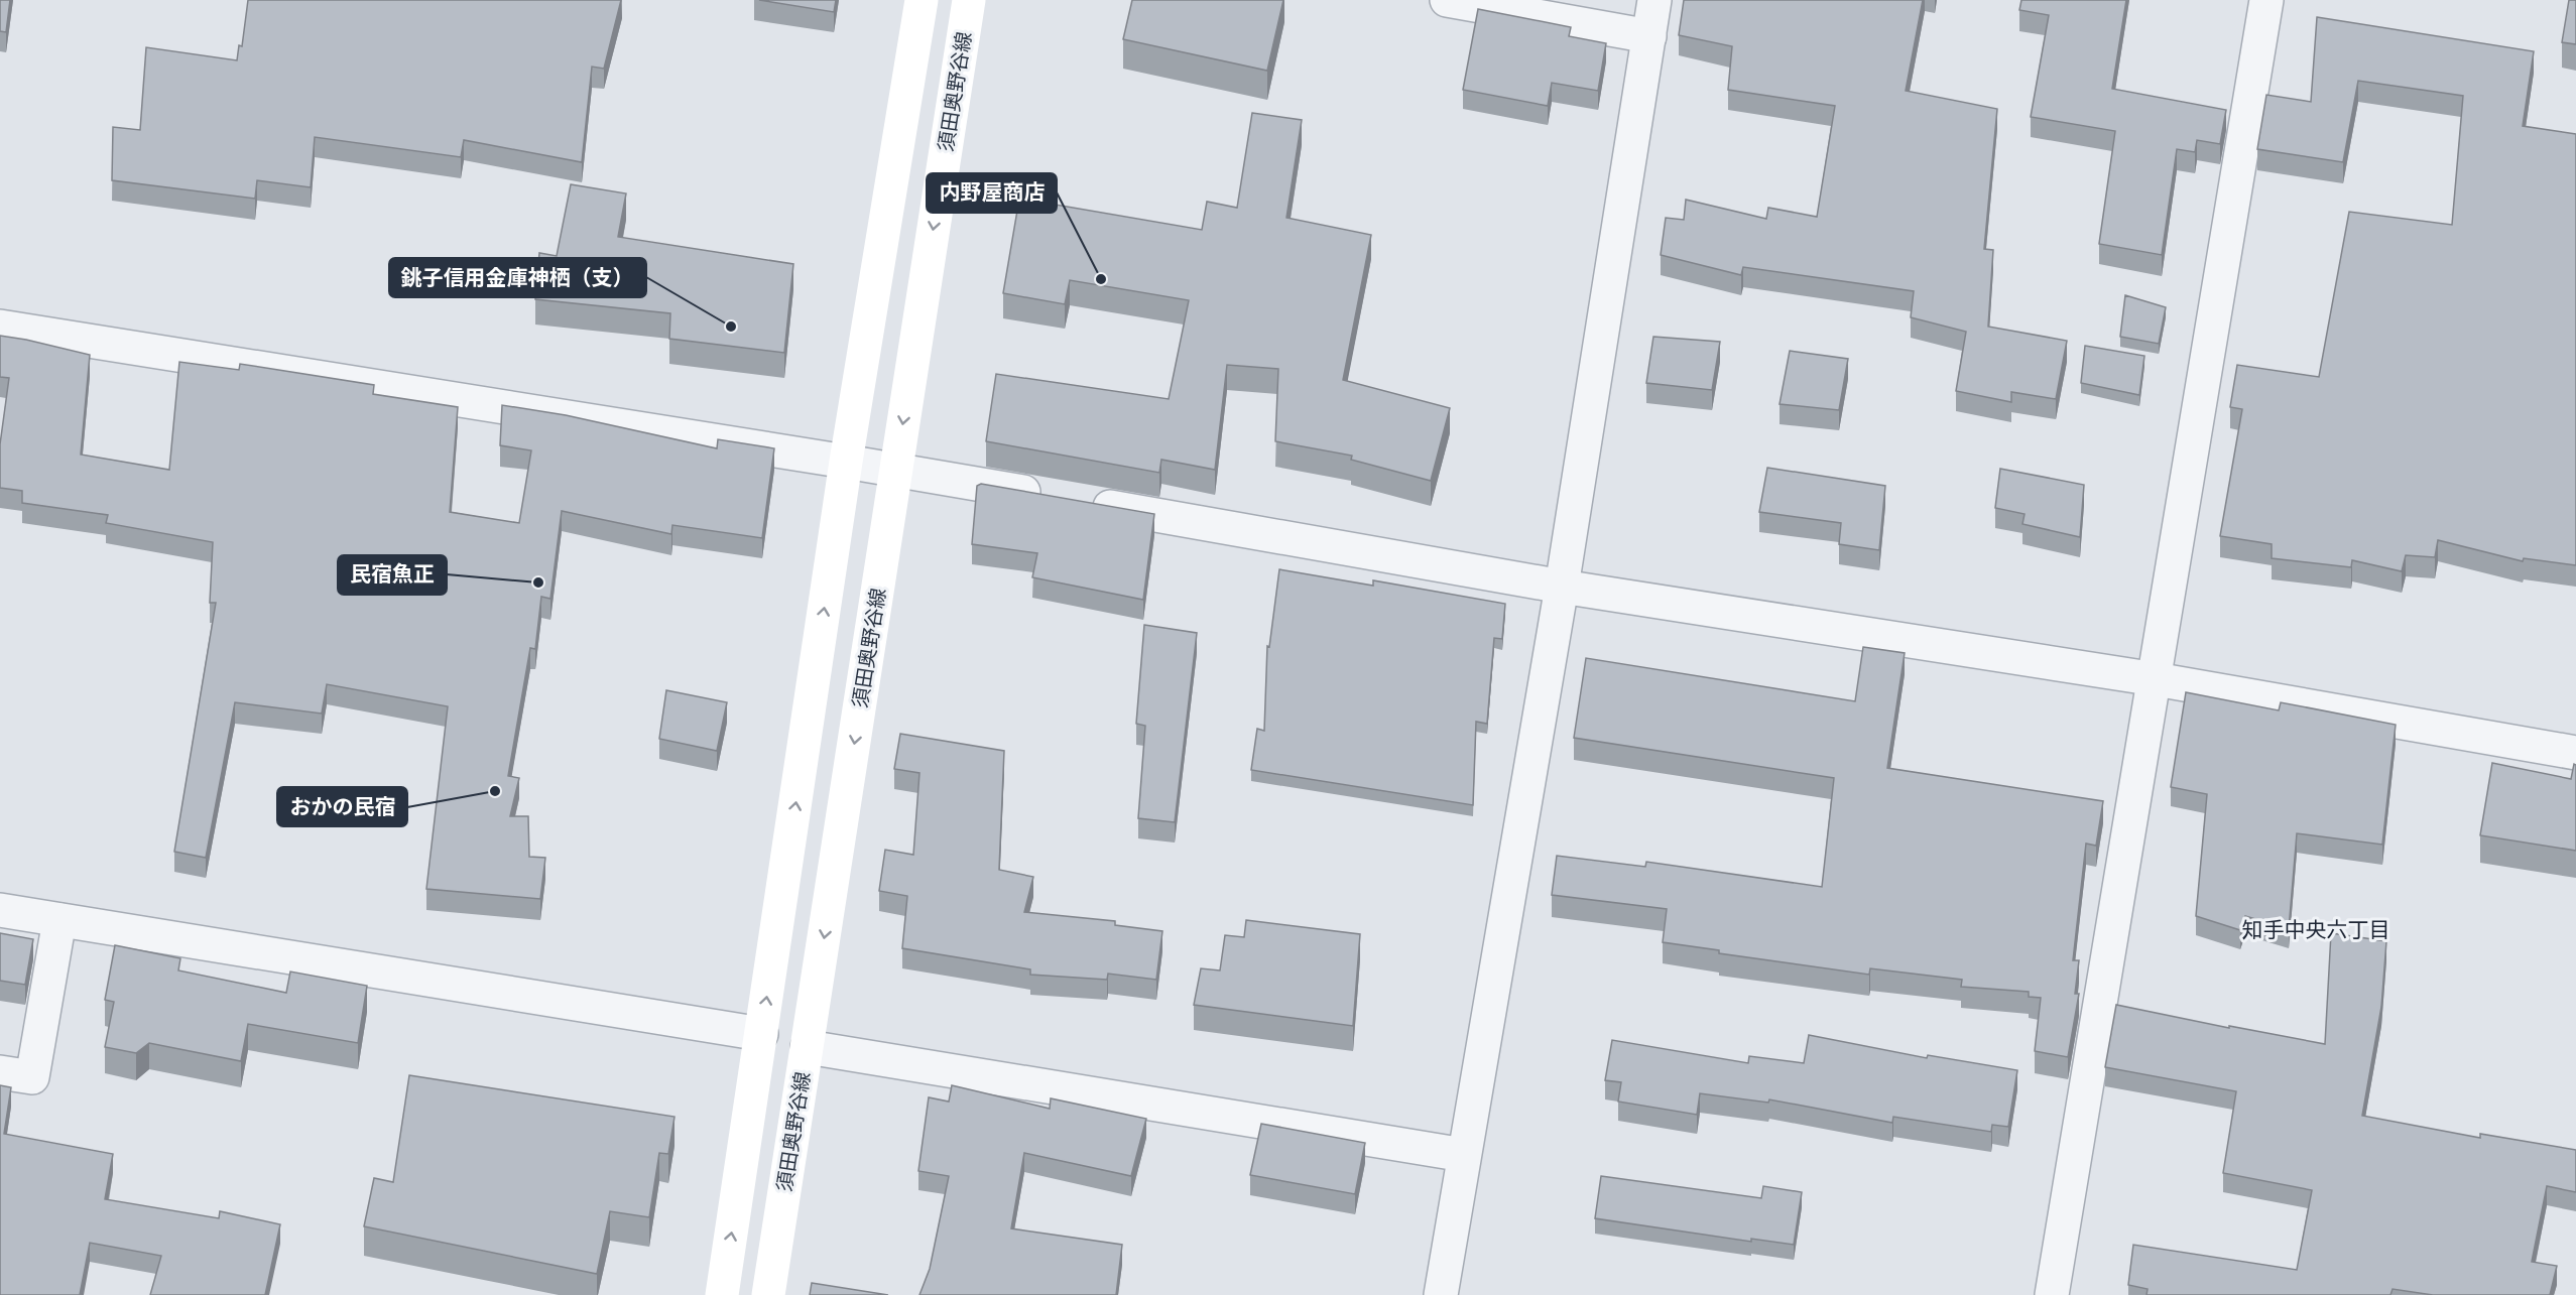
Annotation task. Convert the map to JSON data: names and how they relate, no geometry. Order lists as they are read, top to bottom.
{
  "streets": {
    "main road": ["須田奥野谷線"]
  },
  "districts": ["知手中央六丁目"],
  "places": [
    "内野屋商店",
    "銚子信用金庫神栖（支）",
    "民宿魚正",
    "おかの民宿"
  ]
}
